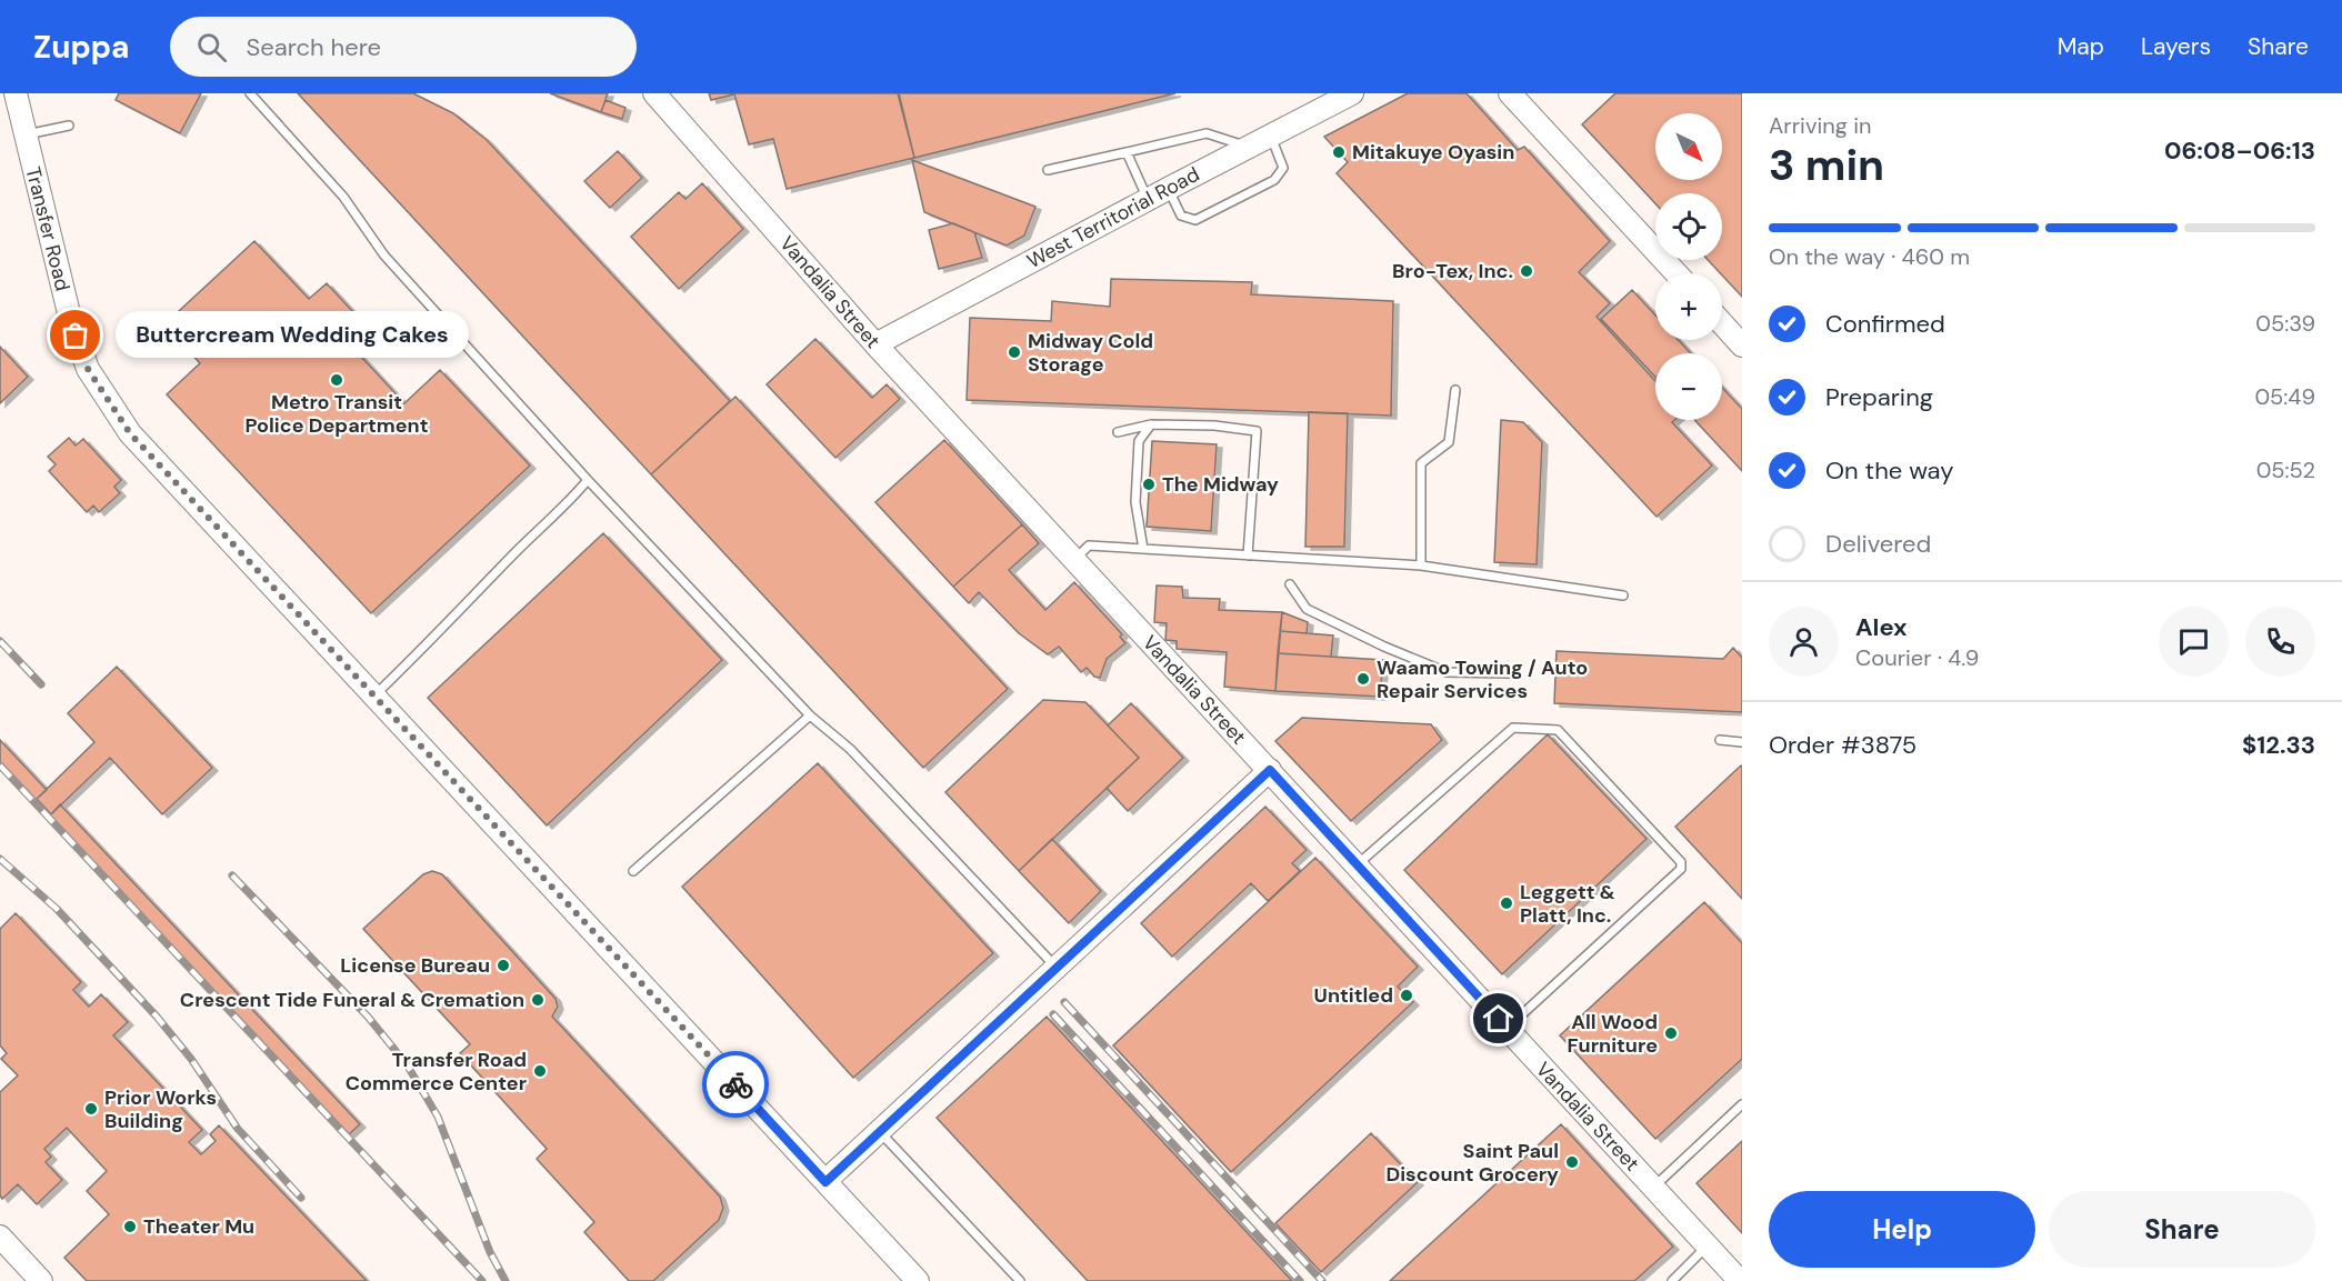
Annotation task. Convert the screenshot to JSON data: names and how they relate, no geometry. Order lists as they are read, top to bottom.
{
  "streets": {
    "street": ["West Territorial Road", "Transfer Road", "Vandalia Street"]
  },
  "crossings": [
    ["West Territorial Road", "Vandalia Street"]
  ],
  "places": [
    "Mitakuye Oyasin",
    "Bro-Tex, Inc.",
    "Buttercream Wedding Cakes",
    "Midway Cold Storage",
    "Metro Transit Police Department",
    "The Midway",
    "Waamo Towing / Auto Repair Services",
    "Leggett & Platt, Inc.",
    "License Bureau",
    "Untitled",
    "Crescent Tide Funeral & Cremation",
    "All Wood Furniture",
    "Transfer Road Commerce Center",
    "Prior Works Building",
    "Saint Paul Discount Grocery",
    "Theater Mu"
  ],
  "north": "bottom right",
  "page": {
    "header": "Zuppa",
    "search": "Search here",
    "nav": ["Map", "Layers", "Share"],
    "heading": ["3 min", "Arriving in", "06:08–06:13"],
    "panel": [
      "Alex",
      "Courier · 4.9",
      "Order #3875",
      "$12.33"
    ],
    "map_buttons": ["+", "−"],
    "bar": "On the way · 460 m",
    "list": [
      ["Confirmed", "05:39"],
      ["Preparing", "05:49"],
      ["On the way", "05:52"],
      "Delivered"
    ],
    "bubble": "Buttercream Wedding Cakes",
    "buttons": ["Help", "Share"]
  }
}
